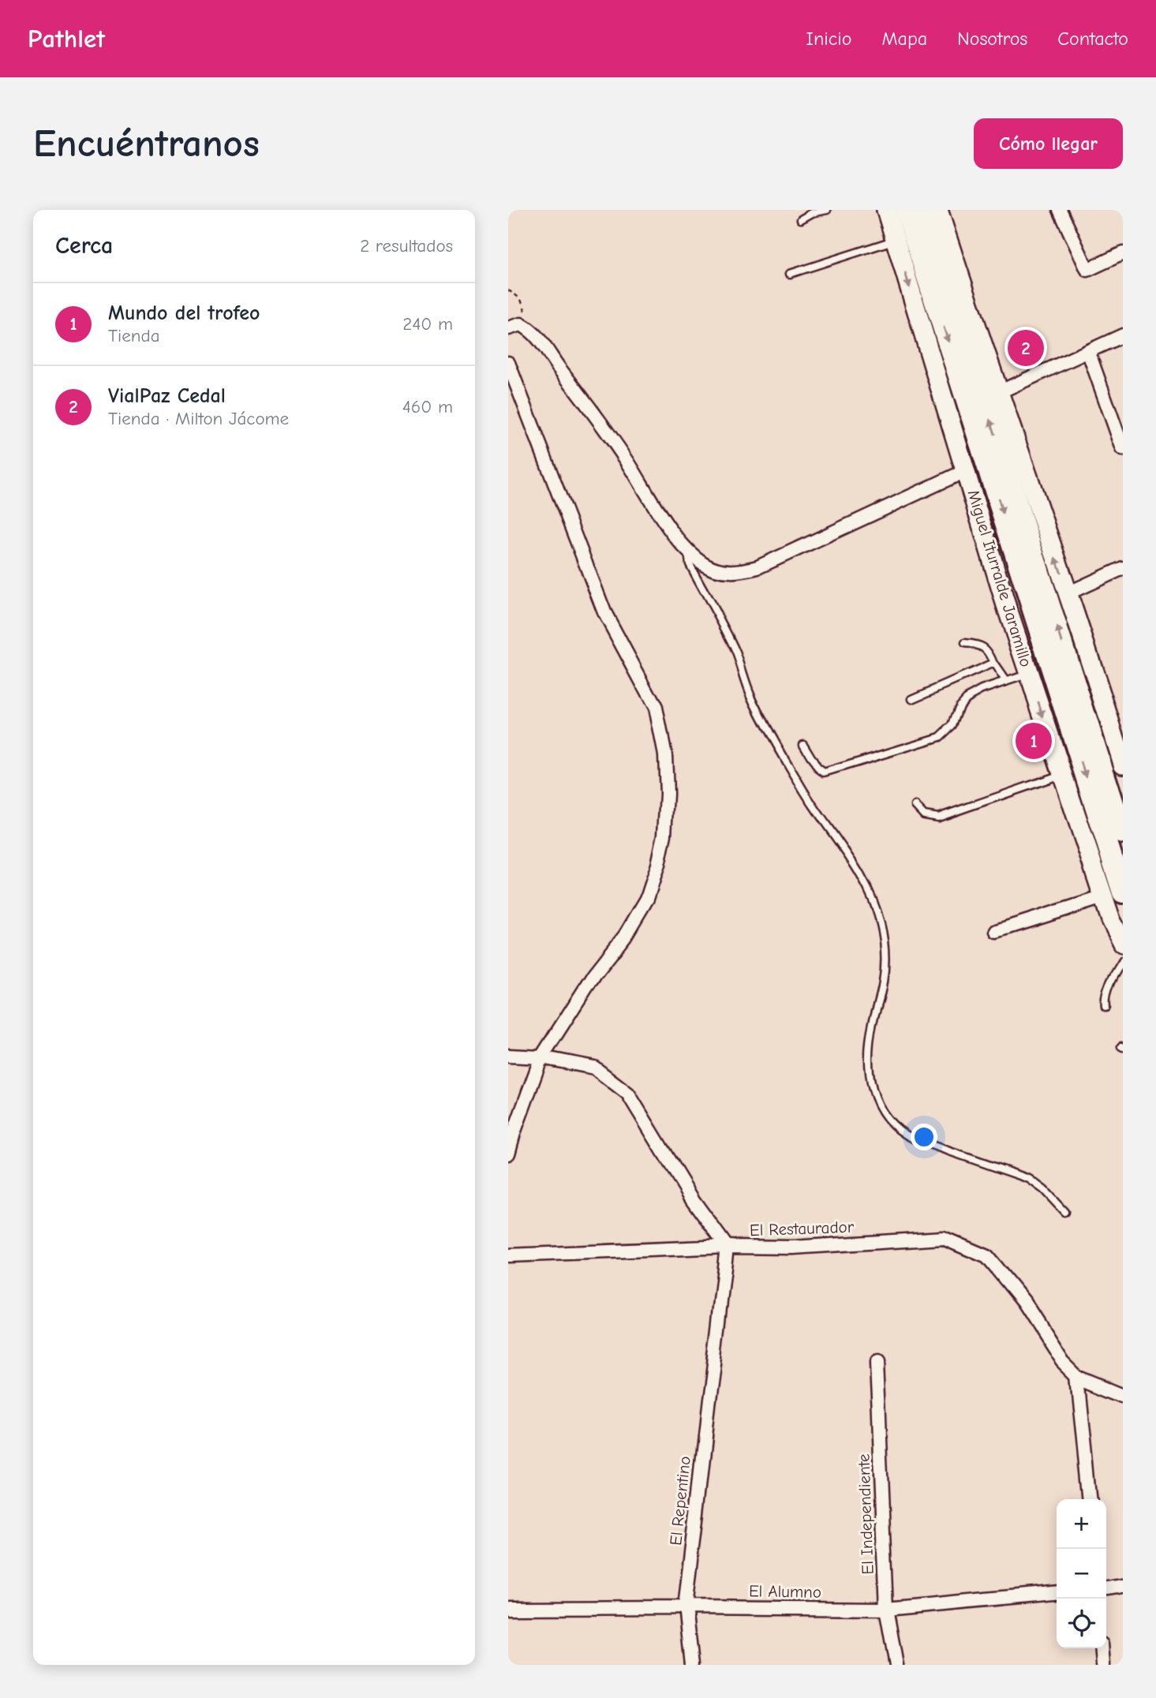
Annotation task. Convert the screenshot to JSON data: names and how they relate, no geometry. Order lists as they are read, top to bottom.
{
  "streets": {
    "main road": ["Miguel Iturralde Jaramillo"],
    "street": [
      "El Restaurador",
      "El Repentino",
      "El Independiente",
      "El Alumno"
    ]
  },
  "crossings": [
    ["El Restaurador", "El Repentino"],
    ["El Repentino", "El Alumno"],
    ["El Independiente", "El Alumno"]
  ],
  "page": {
    "header": "Pathlet",
    "nav": [
      "Inicio",
      "Mapa",
      "Nosotros",
      "Contacto"
    ],
    "buttons": "Cómo llegar",
    "title": "Encuéntranos",
    "heading": ["Cerca", "2 resultados"],
    "list": [
      {
        "mark": "1",
        "name": "Mundo del trofeo",
        "note": "Tienda",
        "value": "240 m"
      },
      {
        "mark": "2",
        "name": "VialPaz Cedal",
        "note": "Tienda · Milton Jácome",
        "value": "460 m"
      }
    ],
    "pins": ["2", "1"],
    "map_buttons": ["+", "−"]
  }
}
